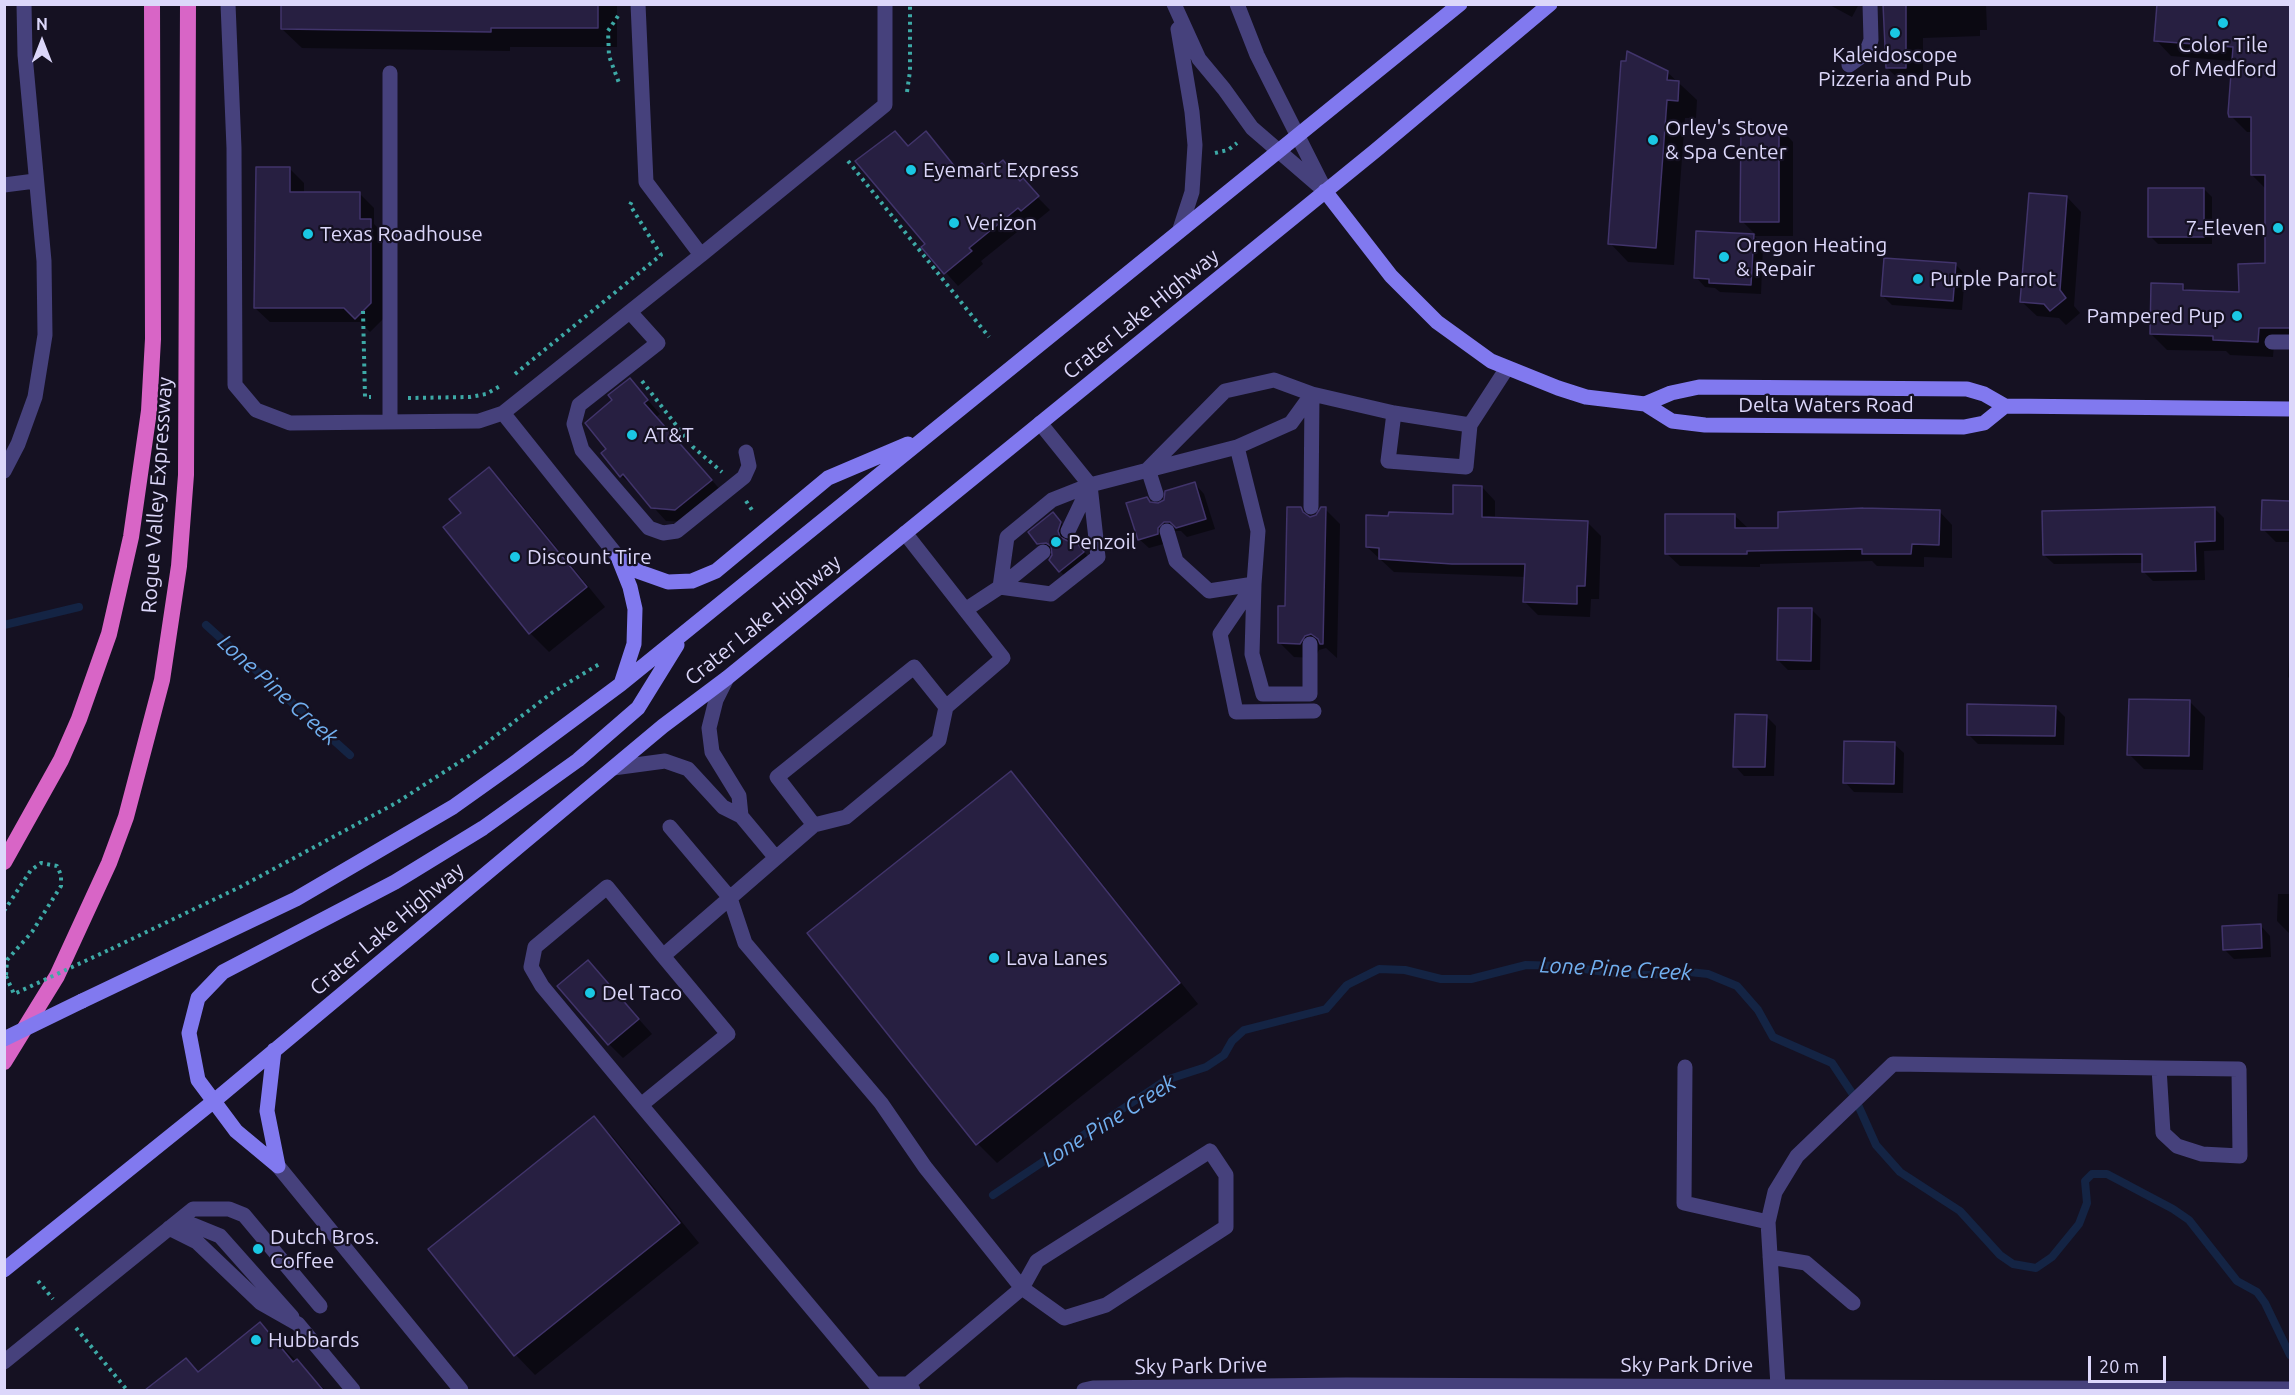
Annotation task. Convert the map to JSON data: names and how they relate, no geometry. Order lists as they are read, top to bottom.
{
  "streets": {
    "highway": ["Rogue Valley Expressway"],
    "main road": ["Crater Lake Highway", "Delta Waters Road"],
    "street": ["Sky Park Drive"]
  },
  "crossings": [
    ["Crater Lake Highway", "Delta Waters Road"]
  ],
  "water": ["Lone Pine Creek"],
  "places": [
    "Color Tile of Medford",
    "Kaleidoscope Pizzeria and Pub",
    "Orley's Stove & Spa Center",
    "Eyemart Express",
    "Verizon",
    "7-Eleven",
    "Texas Roadhouse",
    "Oregon Heating & Repair",
    "Purple Parrot",
    "Pampered Pup",
    "AT&T",
    "Penzoil",
    "Discount Tire",
    "Lava Lanes",
    "Del Taco",
    "Dutch Bros. Coffee",
    "Hubbards"
  ],
  "scale_bar": "20 m",
  "north": "top"
}
